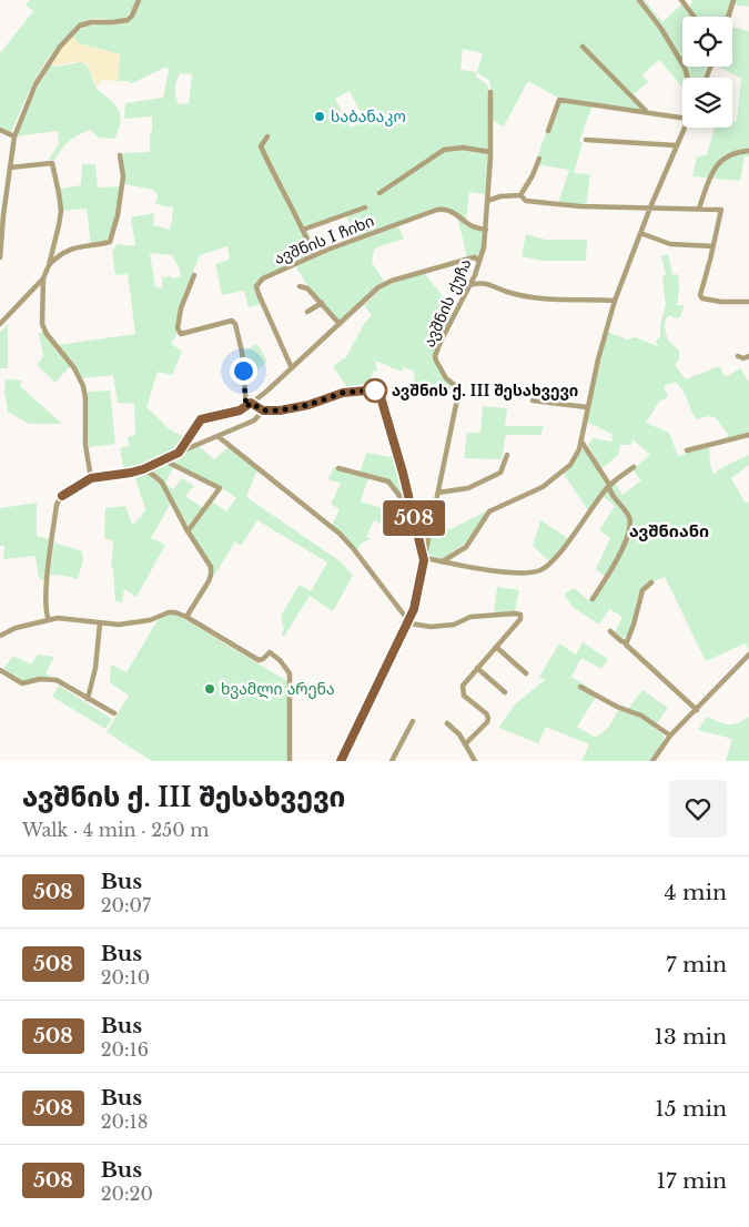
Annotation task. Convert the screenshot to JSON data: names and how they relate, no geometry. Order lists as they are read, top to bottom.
{
  "streets": {
    "street": ["ავშნის I ჩიხი", "ავშნის ქუჩა"]
  },
  "crossings": [
    ["ავშნის I ჩიხი", "ავშნის ქუჩა"]
  ],
  "districts": ["ავშნიანი"],
  "places": ["საბანაკო", "ავშნის ქ. III შესახვევი", "ხვამლი არენა"],
  "lines": ["bus line 508"],
  "page": {
    "on_map": "508",
    "heading": ["ავშნის ქ. III შესახვევი", "Walk · 4 min · 250 m"],
    "list": [
      {
        "mark": "508",
        "name": "Bus",
        "note": "20:07",
        "value": "4 min"
      },
      {
        "mark": "508",
        "name": "Bus",
        "note": "20:10",
        "value": "7 min"
      },
      {
        "mark": "508",
        "name": "Bus",
        "note": "20:16",
        "value": "13 min"
      },
      {
        "mark": "508",
        "name": "Bus",
        "note": "20:18",
        "value": "15 min"
      },
      {
        "mark": "508",
        "name": "Bus",
        "note": "20:20",
        "value": "17 min"
      }
    ]
  }
}
